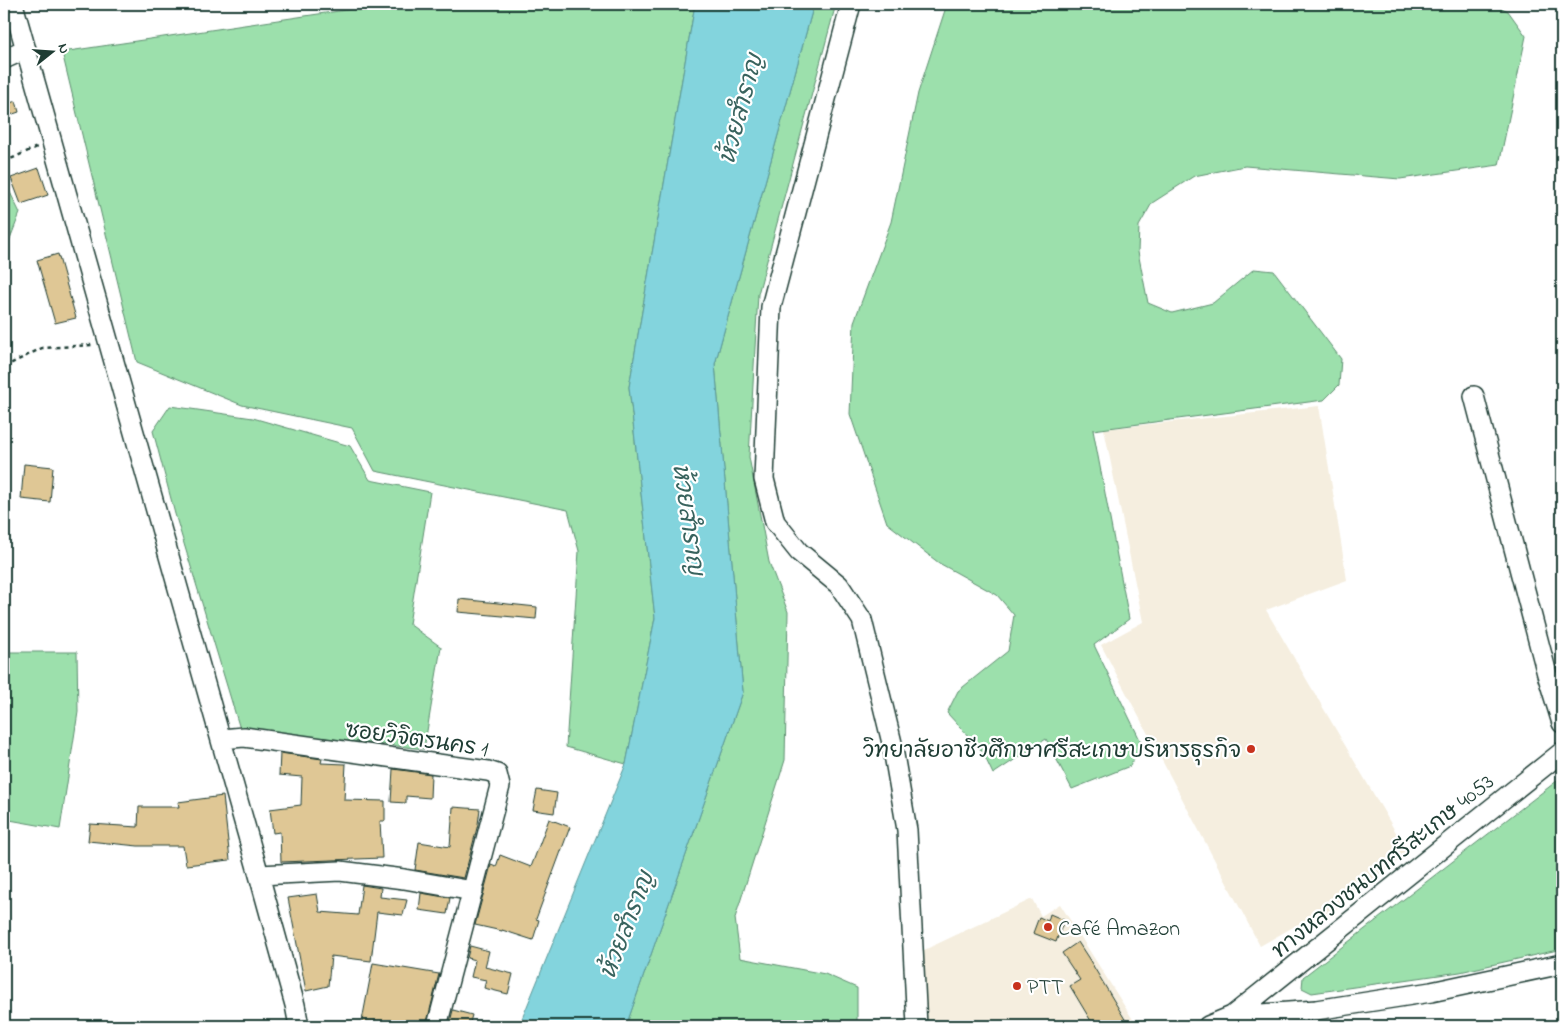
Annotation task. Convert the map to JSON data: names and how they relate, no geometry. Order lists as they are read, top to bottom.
{
  "streets": {
    "street": ["ซอยวิจิตรนคร 1", "ทางหลวงชนบทศรีสะเกษ 4053"]
  },
  "water": ["ห้วยสำราญ"],
  "places": ["วิทยาลัยอาชีวศึกษาศรีสะเกษบริหารธุรกิจ", "Café Amazon", "PTT"],
  "north": "right"
}
